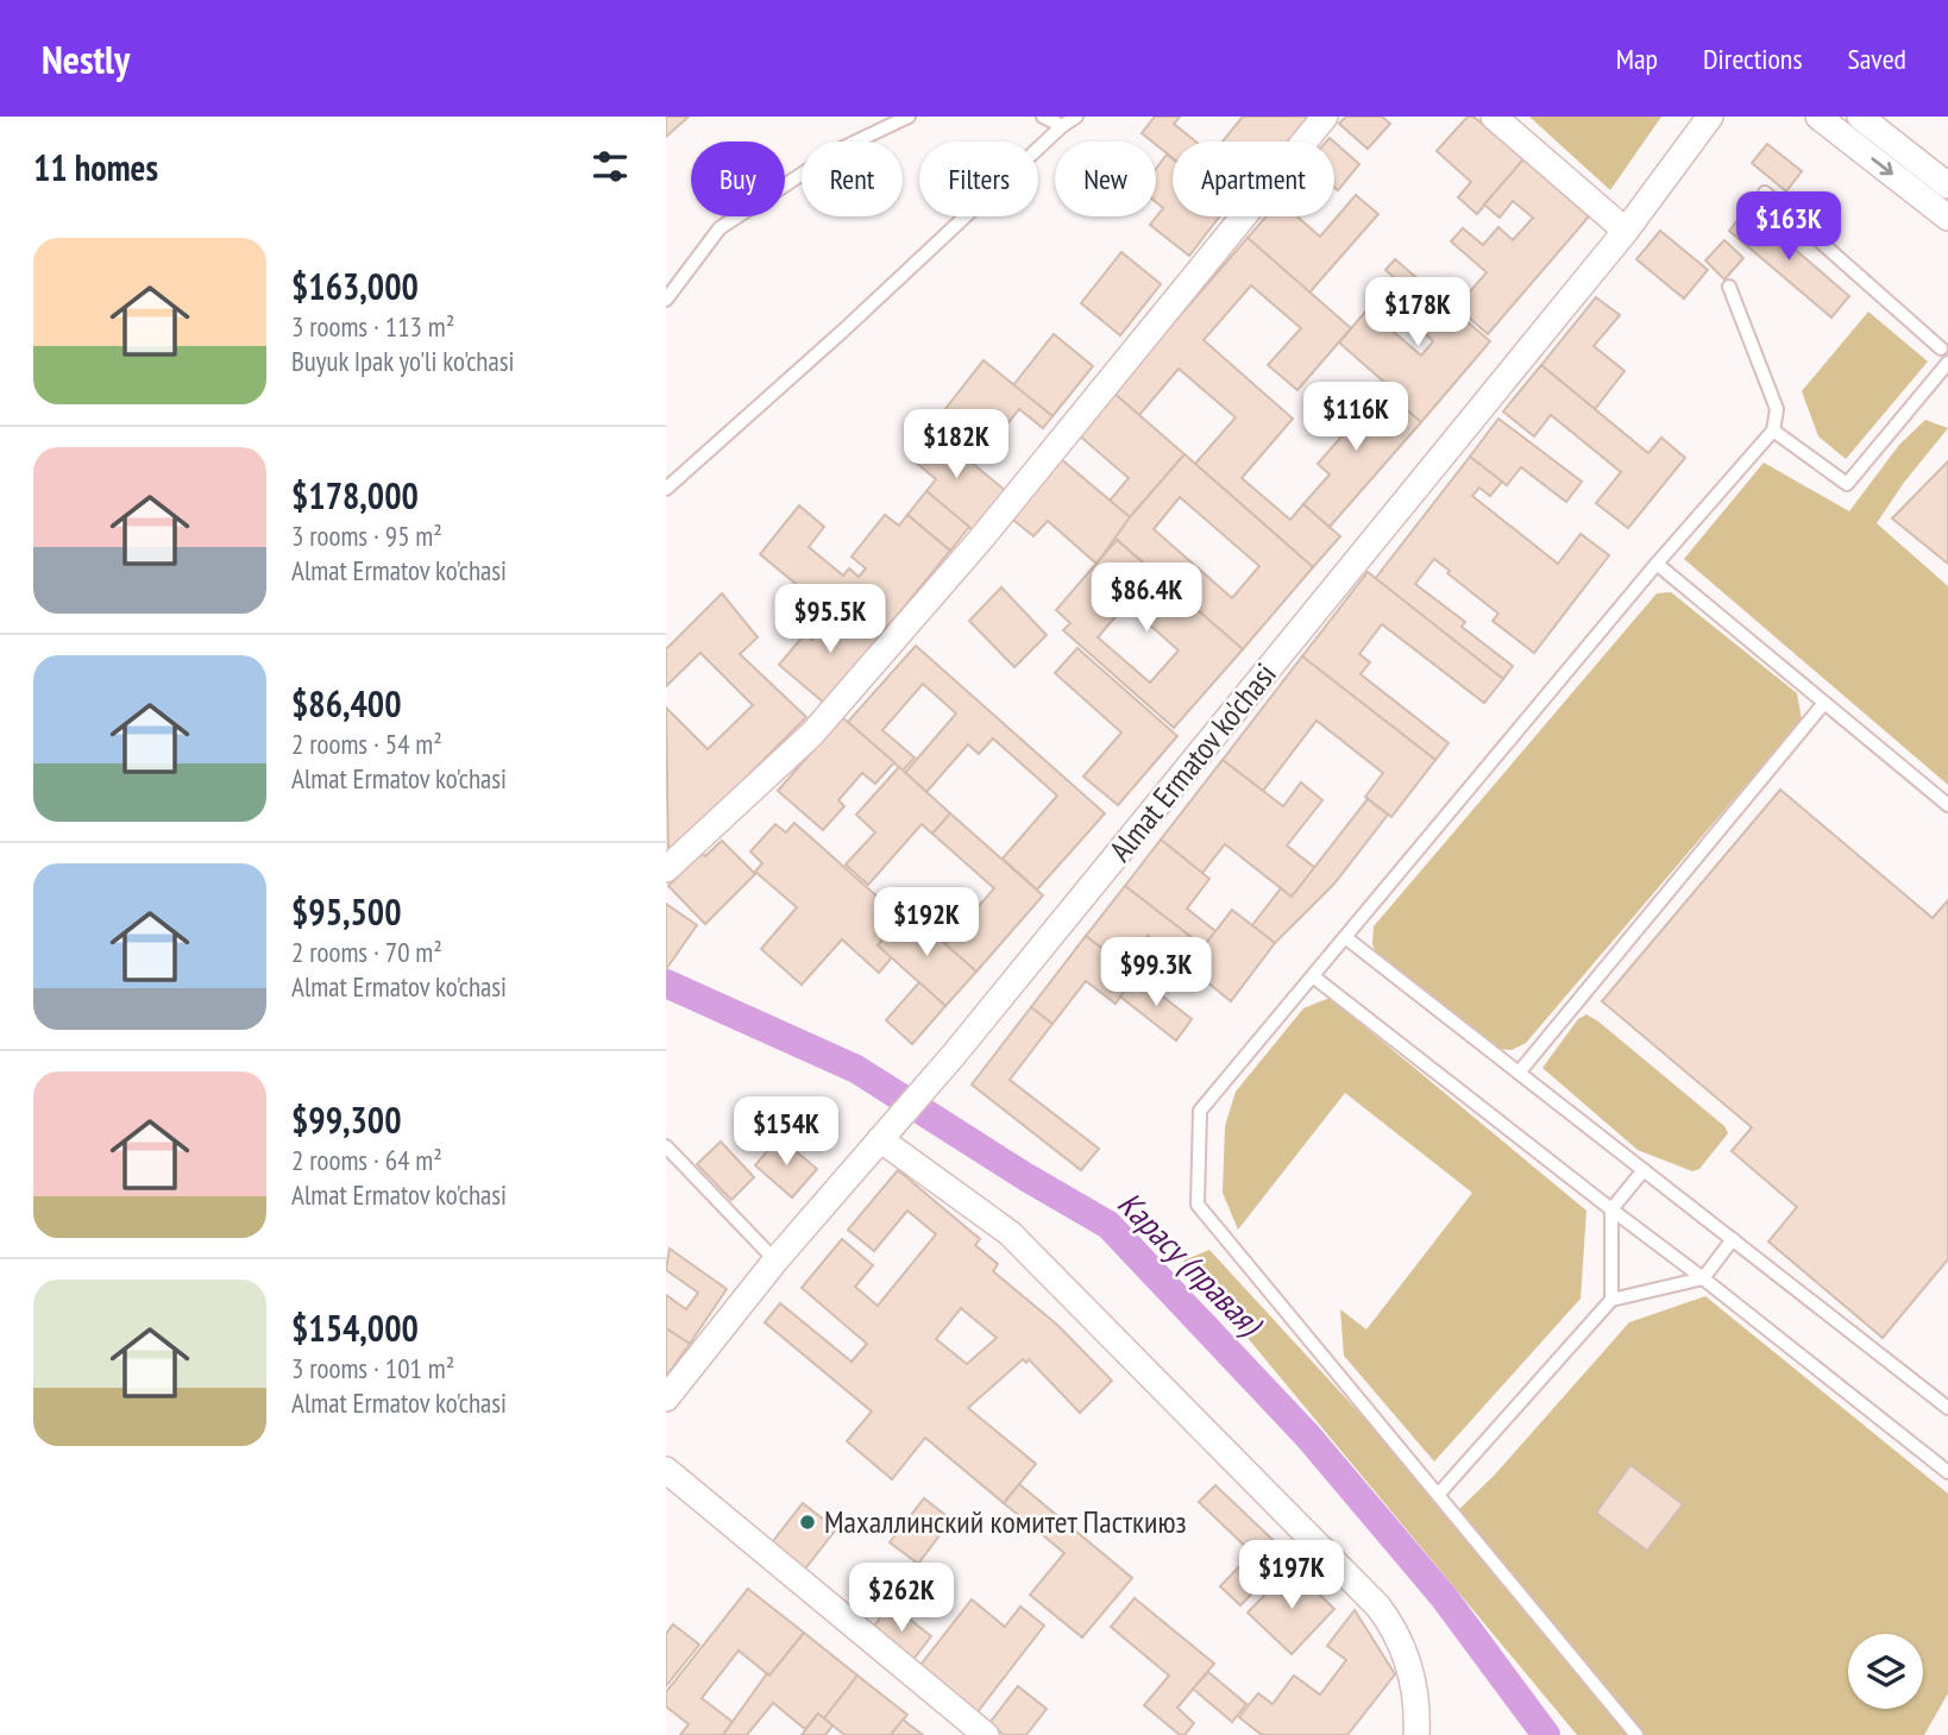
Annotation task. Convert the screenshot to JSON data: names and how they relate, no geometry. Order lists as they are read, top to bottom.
{
  "streets": {
    "street": ["Almat Ermatov ko'chasi"]
  },
  "water": ["Карасу (правая)"],
  "places": ["Махаллинский комитет Пасткиюз"],
  "page": {
    "header": "Nestly",
    "nav": ["Map", "Directions", "Saved"],
    "heading": "11 homes",
    "chip": [
      "Buy",
      "Rent",
      "Filters",
      "New",
      "Apartment"
    ],
    "price": [
      "$163K",
      "$178K",
      "$116K",
      "$182K",
      "$86.4K",
      "$95.5K",
      "$192K",
      "$99.3K",
      "$154K",
      "$197K",
      "$262K"
    ],
    "list": [
      {
        "name": "$163,000",
        "note": "3 rooms · 113 m² · Buyuk Ipak yo'li ko'chasi"
      },
      {
        "name": "$178,000",
        "note": "3 rooms · 95 m² · Almat Ermatov ko'chasi"
      },
      {
        "name": "$86,400",
        "note": "2 rooms · 54 m² · Almat Ermatov ko'chasi"
      },
      {
        "name": "$95,500",
        "note": "2 rooms · 70 m² · Almat Ermatov ko'chasi"
      },
      {
        "name": "$99,300",
        "note": "2 rooms · 64 m² · Almat Ermatov ko'chasi"
      },
      {
        "name": "$154,000",
        "note": "3 rooms · 101 m² · Almat Ermatov ko'chasi"
      }
    ]
  }
}
